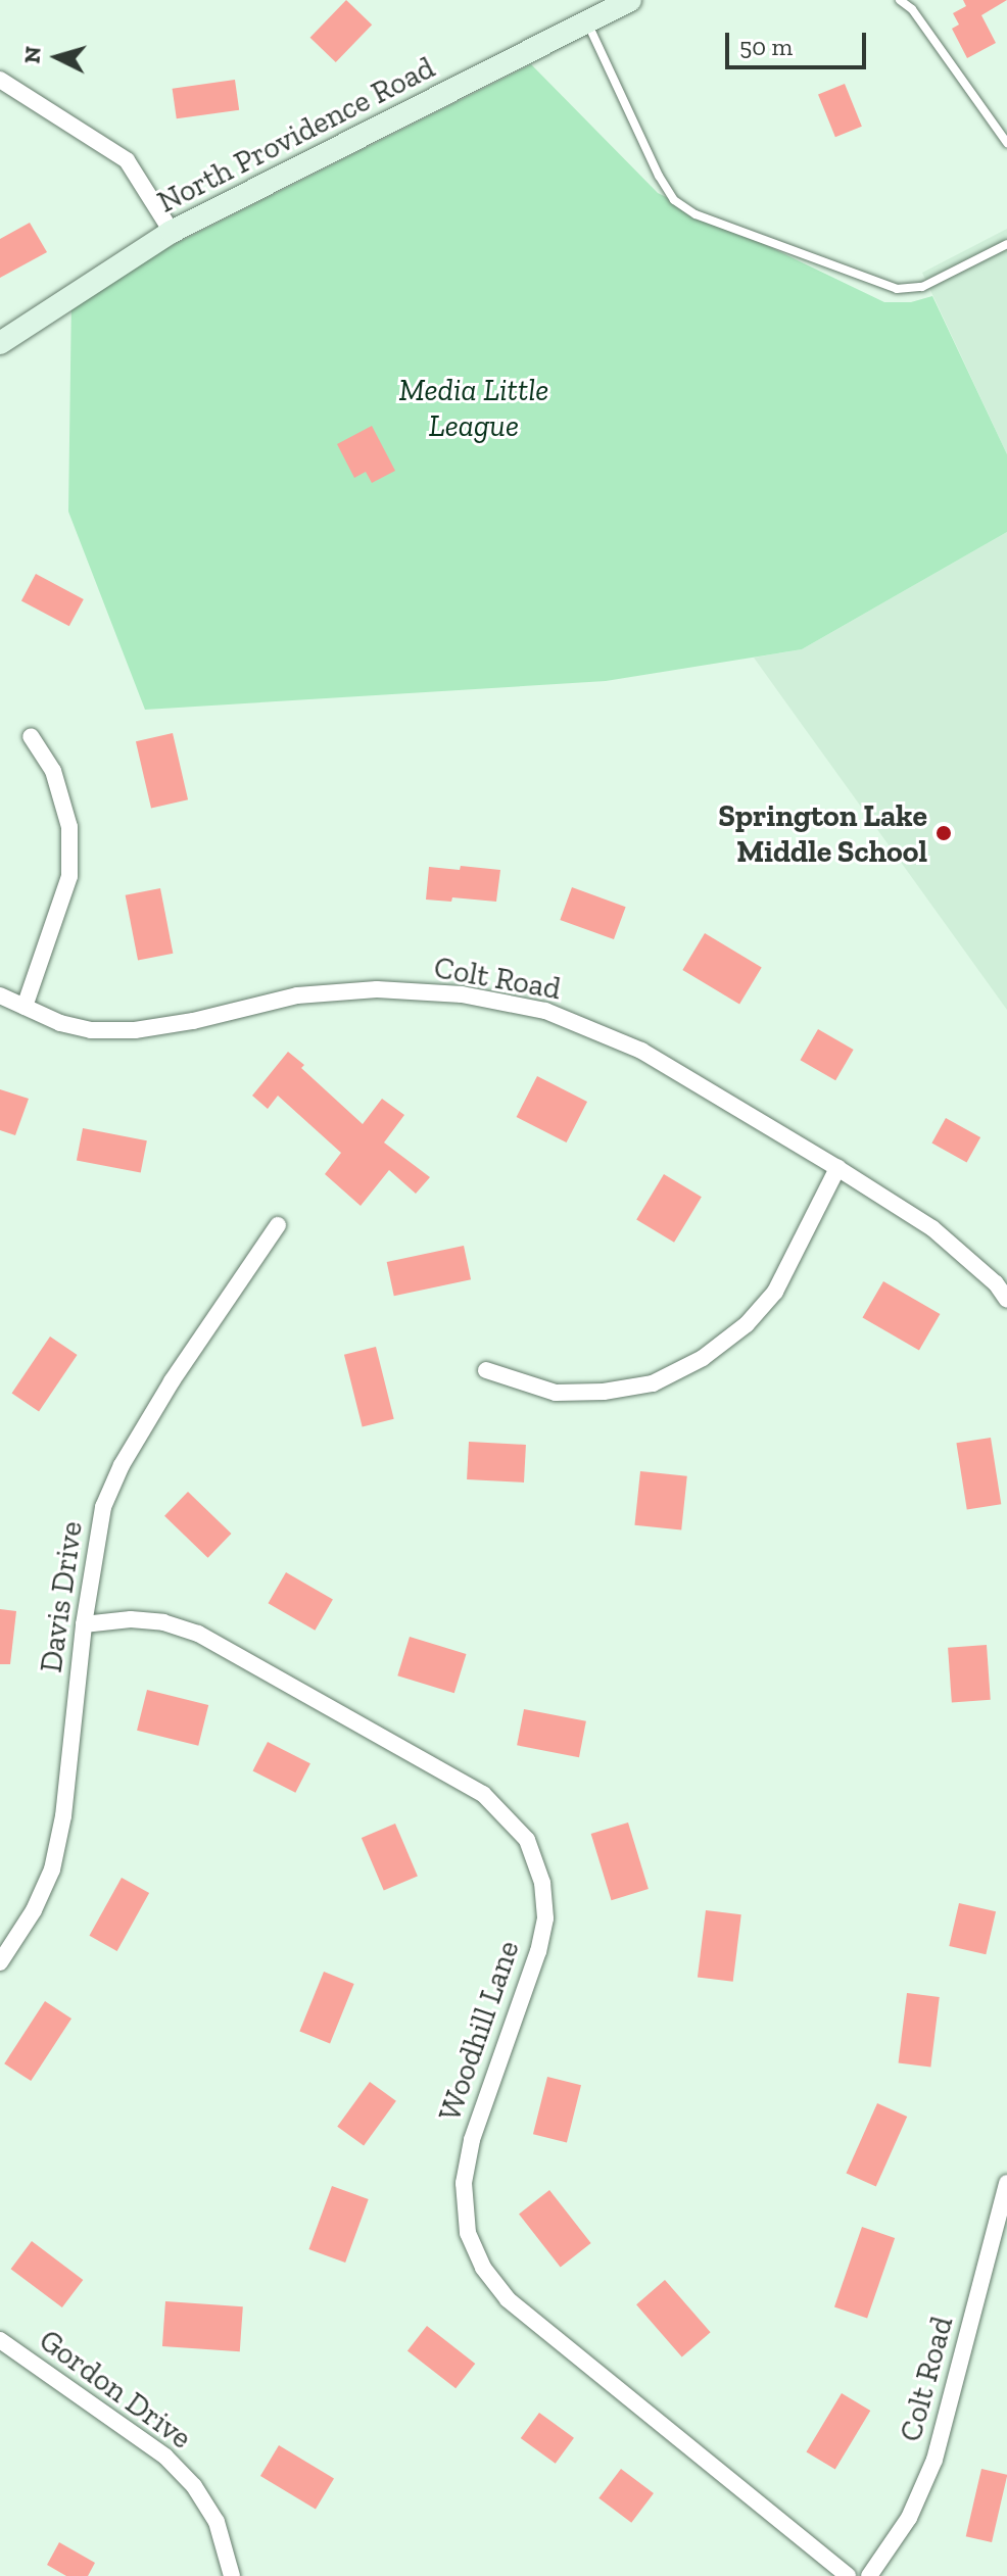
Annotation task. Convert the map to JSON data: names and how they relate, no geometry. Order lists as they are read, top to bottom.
{
  "streets": {
    "main road": ["North Providence Road"],
    "street": [
      "Colt Road",
      "Davis Drive",
      "Woodhill Lane",
      "Gordon Drive"
    ]
  },
  "crossings": [
    ["Davis Drive", "Woodhill Lane"]
  ],
  "parks": ["Media Little League"],
  "places": ["Springton Lake Middle School"],
  "scale_bar": "50 m",
  "north": "left"
}
